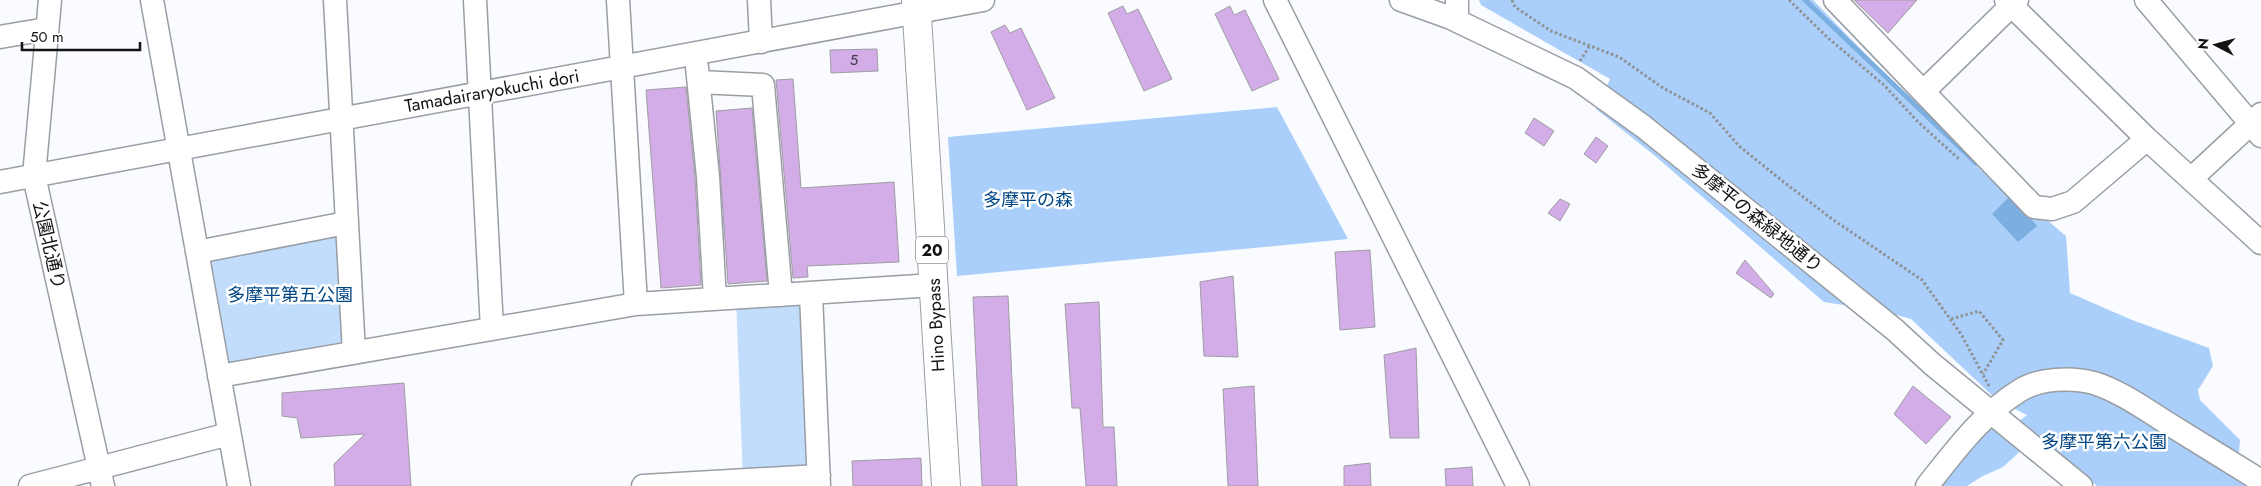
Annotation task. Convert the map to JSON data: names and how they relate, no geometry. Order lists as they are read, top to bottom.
{
  "streets": {
    "highway": ["20", "Hino Bypass"],
    "street": ["Tamadairaryokuchi dori", "多摩平の森緑地通り", "公園北通り"]
  },
  "crossings": [
    ["Tamadairaryokuchi dori", "公園北通り"],
    ["Tamadairaryokuchi dori", "Hino Bypass"]
  ],
  "parks": ["多摩平の森", "多摩平第五公園", "多摩平第六公園"],
  "house_numbers": ["5"],
  "scale_bar": "50 m",
  "north": "left"
}
